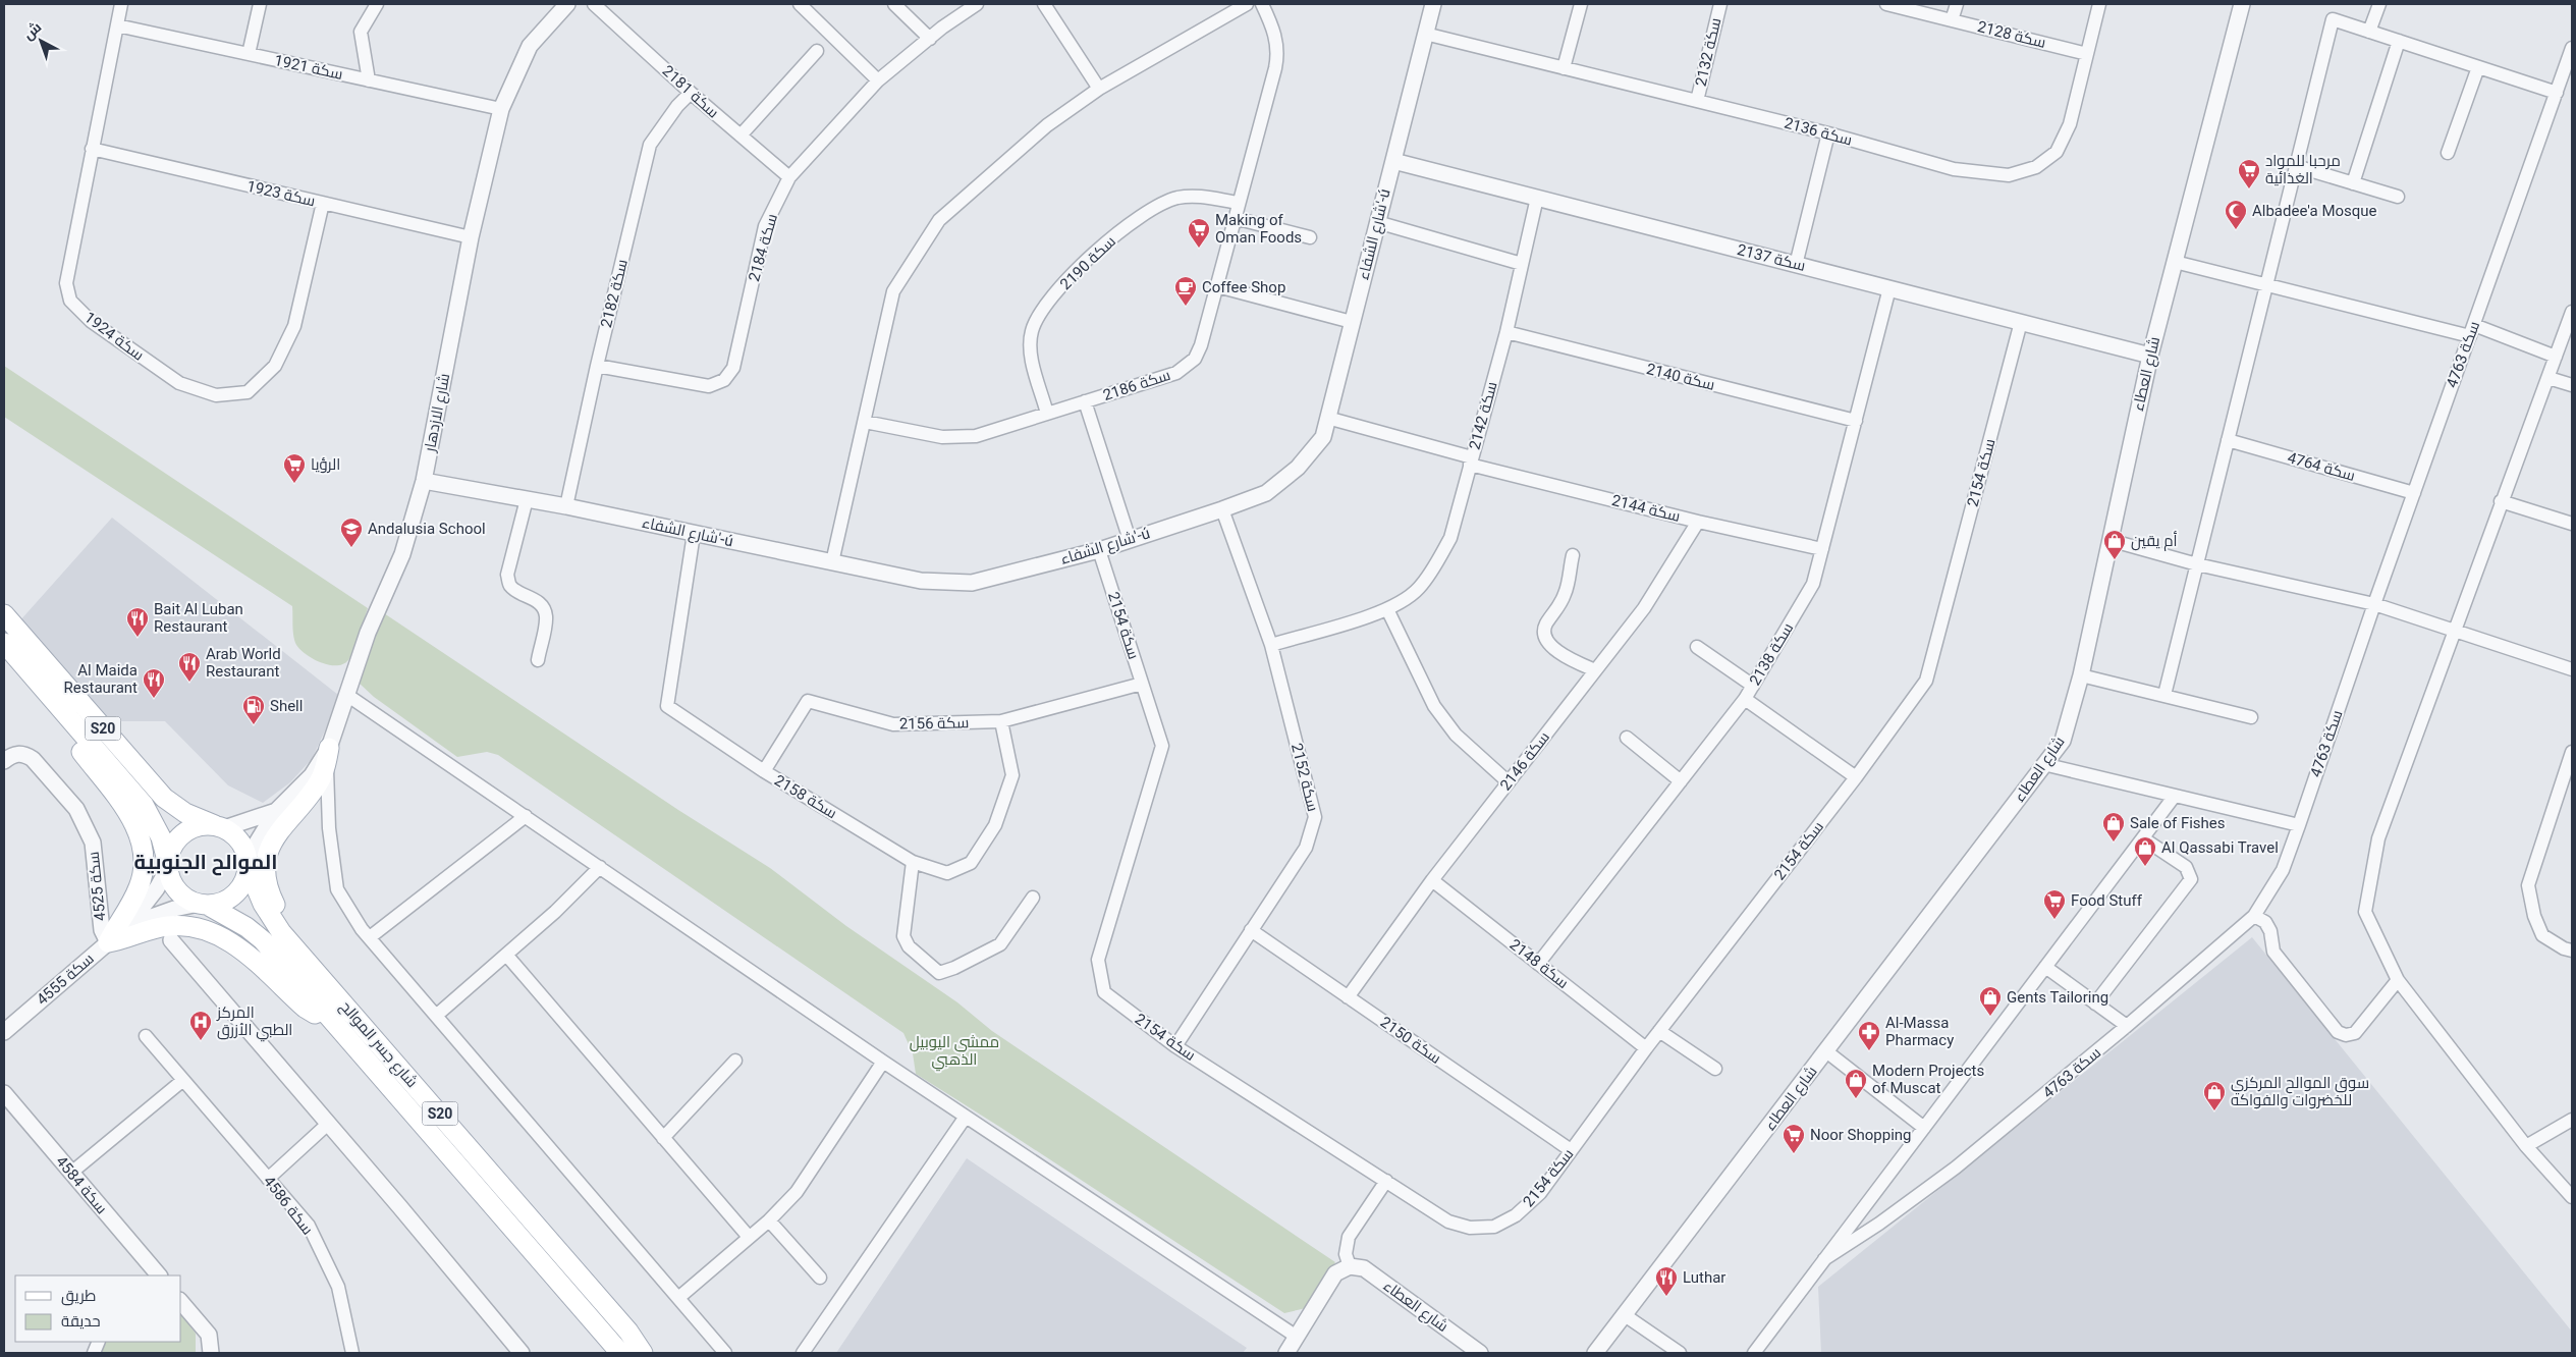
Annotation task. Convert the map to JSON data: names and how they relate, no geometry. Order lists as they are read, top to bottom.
{
  "streets": {
    "main road": ["S20", "شارع جسر الموالح"],
    "street": [
      "سكة 2128",
      "سكة 2132",
      "سكة 1921",
      "سكة 2181",
      "سكة 2136",
      "سكة 1923",
      "شارع الشفاء'-ú",
      "سكة 2184",
      "سكة 2137",
      "سكة 2190",
      "سكة 2182",
      "سكة 1924",
      "سكة 4763",
      "شارع العطاء",
      "سكة 2140",
      "سكة 2186",
      "شارع الازدهار",
      "سكة 2142",
      "سكة 4764",
      "سكة 2154",
      "سكة 2144",
      "سكة 2138",
      "سكة 2156",
      "سكة 2146",
      "سكة 2152",
      "سكة 2158",
      "سكة 4525",
      "سكة 2148",
      "سكة 4555",
      "سكة 2150",
      "سكة 4584",
      "سكة 4586"
    ]
  },
  "crossings": [
    ["سكة 2128", "سكة 2136"],
    ["سكة 2132", "سكة 2136"],
    ["سكة 1921", "سكة 1924"],
    ["سكة 1921", "شارع الازدهار"],
    ["سكة 2181", "سكة 2184"],
    ["سكة 2181", "سكة 2182"],
    ["سكة 2136", "شارع الشفاء'-ú"],
    ["سكة 1923", "سكة 1924"],
    ["سكة 1923", "شارع الازدهار"],
    ["شارع الشفاء'-ú", "سكة 2137"],
    ["شارع الشفاء'-ú", "سكة 2182"],
    ["شارع الشفاء'-ú", "شارع الازدهار"],
    ["شارع الشفاء'-ú", "سكة 2154"],
    ["شارع الشفاء'-ú", "سكة 2144"],
    ["شارع الشفاء'-ú", "سكة 2152"],
    ["شارع الشفاء'-ú", "سكة 2158"],
    ["سكة 2184", "سكة 2182"],
    ["سكة 2137", "شارع العطاء"],
    ["سكة 2137", "سكة 2142"],
    ["سكة 2137", "سكة 2154"],
    ["سكة 2137", "سكة 2138"],
    ["سكة 2190", "سكة 2186"],
    ["سكة 4763", "سكة 4764"],
    ["سكة 2140", "سكة 2142"],
    ["سكة 2140", "سكة 2138"],
    ["شارع الازدهار", "S20"],
    ["شارع الازدهار", "سكة 4555"],
    ["شارع الازدهار", "شارع جسر الموالح"],
    ["سكة 2142", "سكة 2144"],
    ["سكة 2142", "سكة 2152"],
    ["سكة 2154", "سكة 2156"],
    ["سكة 2154", "سكة 2152"],
    ["سكة 2154", "سكة 2148"],
    ["سكة 2154", "سكة 2150"],
    ["سكة 2144", "سكة 2138"],
    ["سكة 2144", "سكة 2146"],
    ["سكة 2138", "سكة 2148"],
    ["سكة 2156", "سكة 2158"],
    ["S20", "سكة 4555"],
    ["S20", "شارع جسر الموالح"],
    ["سكة 2146", "سكة 2148"],
    ["سكة 2146", "سكة 2150"],
    ["سكة 2152", "سكة 2150"],
    ["سكة 4525", "سكة 4555"],
    ["سكة 4555", "شارع جسر الموالح"]
  ],
  "districts": ["الموالح الجنوبية"],
  "parks": ["ممشى اليوبيل الذهبي"],
  "places": {
    "supermarket": [
      "مرحبا للمواد الغذائية",
      "Making of Oman Foods",
      "الرؤيا",
      "Food Stuff",
      "Noor Shopping"
    ],
    "mosque": ["Albadee'a Mosque"],
    "cafe": ["Coffee Shop"],
    "school or university": ["Andalusia School"],
    "shop": [
      "أم يقين",
      "Sale of Fishes",
      "Al Qassabi Travel",
      "Gents Tailoring",
      "Modern Projects of Muscat",
      "سوق الموالح المركزي للخضروات والفواكه"
    ],
    "restaurant": [
      "Bait Al Luban Restaurant",
      "Arab World Restaurant",
      "Al Maida Restaurant",
      "Luthar"
    ],
    "fuel station": ["Shell"],
    "hospital": ["المركز الطبي الأزرق"],
    "pharmacy": ["Al-Massa Pharmacy"]
  },
  "legend": ["طريق", "حديقة"],
  "north": "top left"
}
